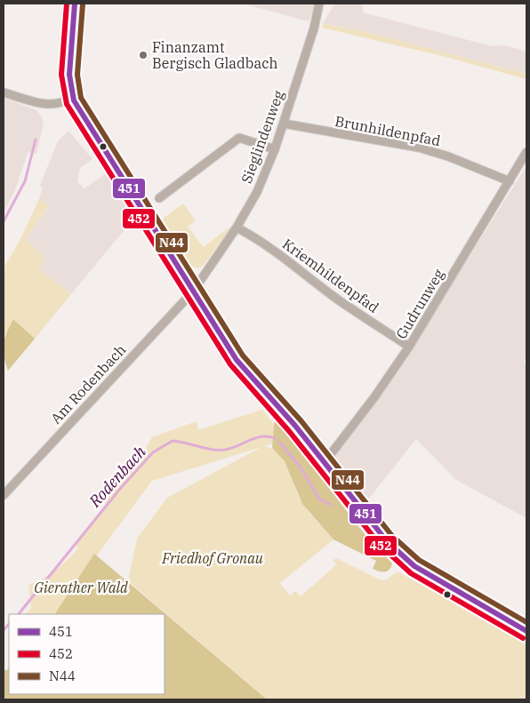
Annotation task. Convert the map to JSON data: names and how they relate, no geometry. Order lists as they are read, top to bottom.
{
  "streets": {
    "street": [
      "Brunhildenpfad",
      "Sieglindenweg",
      "Kriemhildenpfad",
      "Gudrunweg",
      "Am Rodenbach"
    ]
  },
  "crossings": [
    ["Brunhildenpfad", "Sieglindenweg"],
    ["Brunhildenpfad", "Gudrunweg"],
    ["Sieglindenweg", "Kriemhildenpfad"],
    ["Sieglindenweg", "Am Rodenbach"],
    ["Kriemhildenpfad", "Gudrunweg"]
  ],
  "water": ["Rodenbach"],
  "parks": ["Friedhof Gronau", "Gierather Wald"],
  "places": ["Finanzamt Bergisch Gladbach"],
  "lines": ["transit line 451", "transit line 452", "transit line N44"],
  "legend": ["451", "452", "N44"]
}
